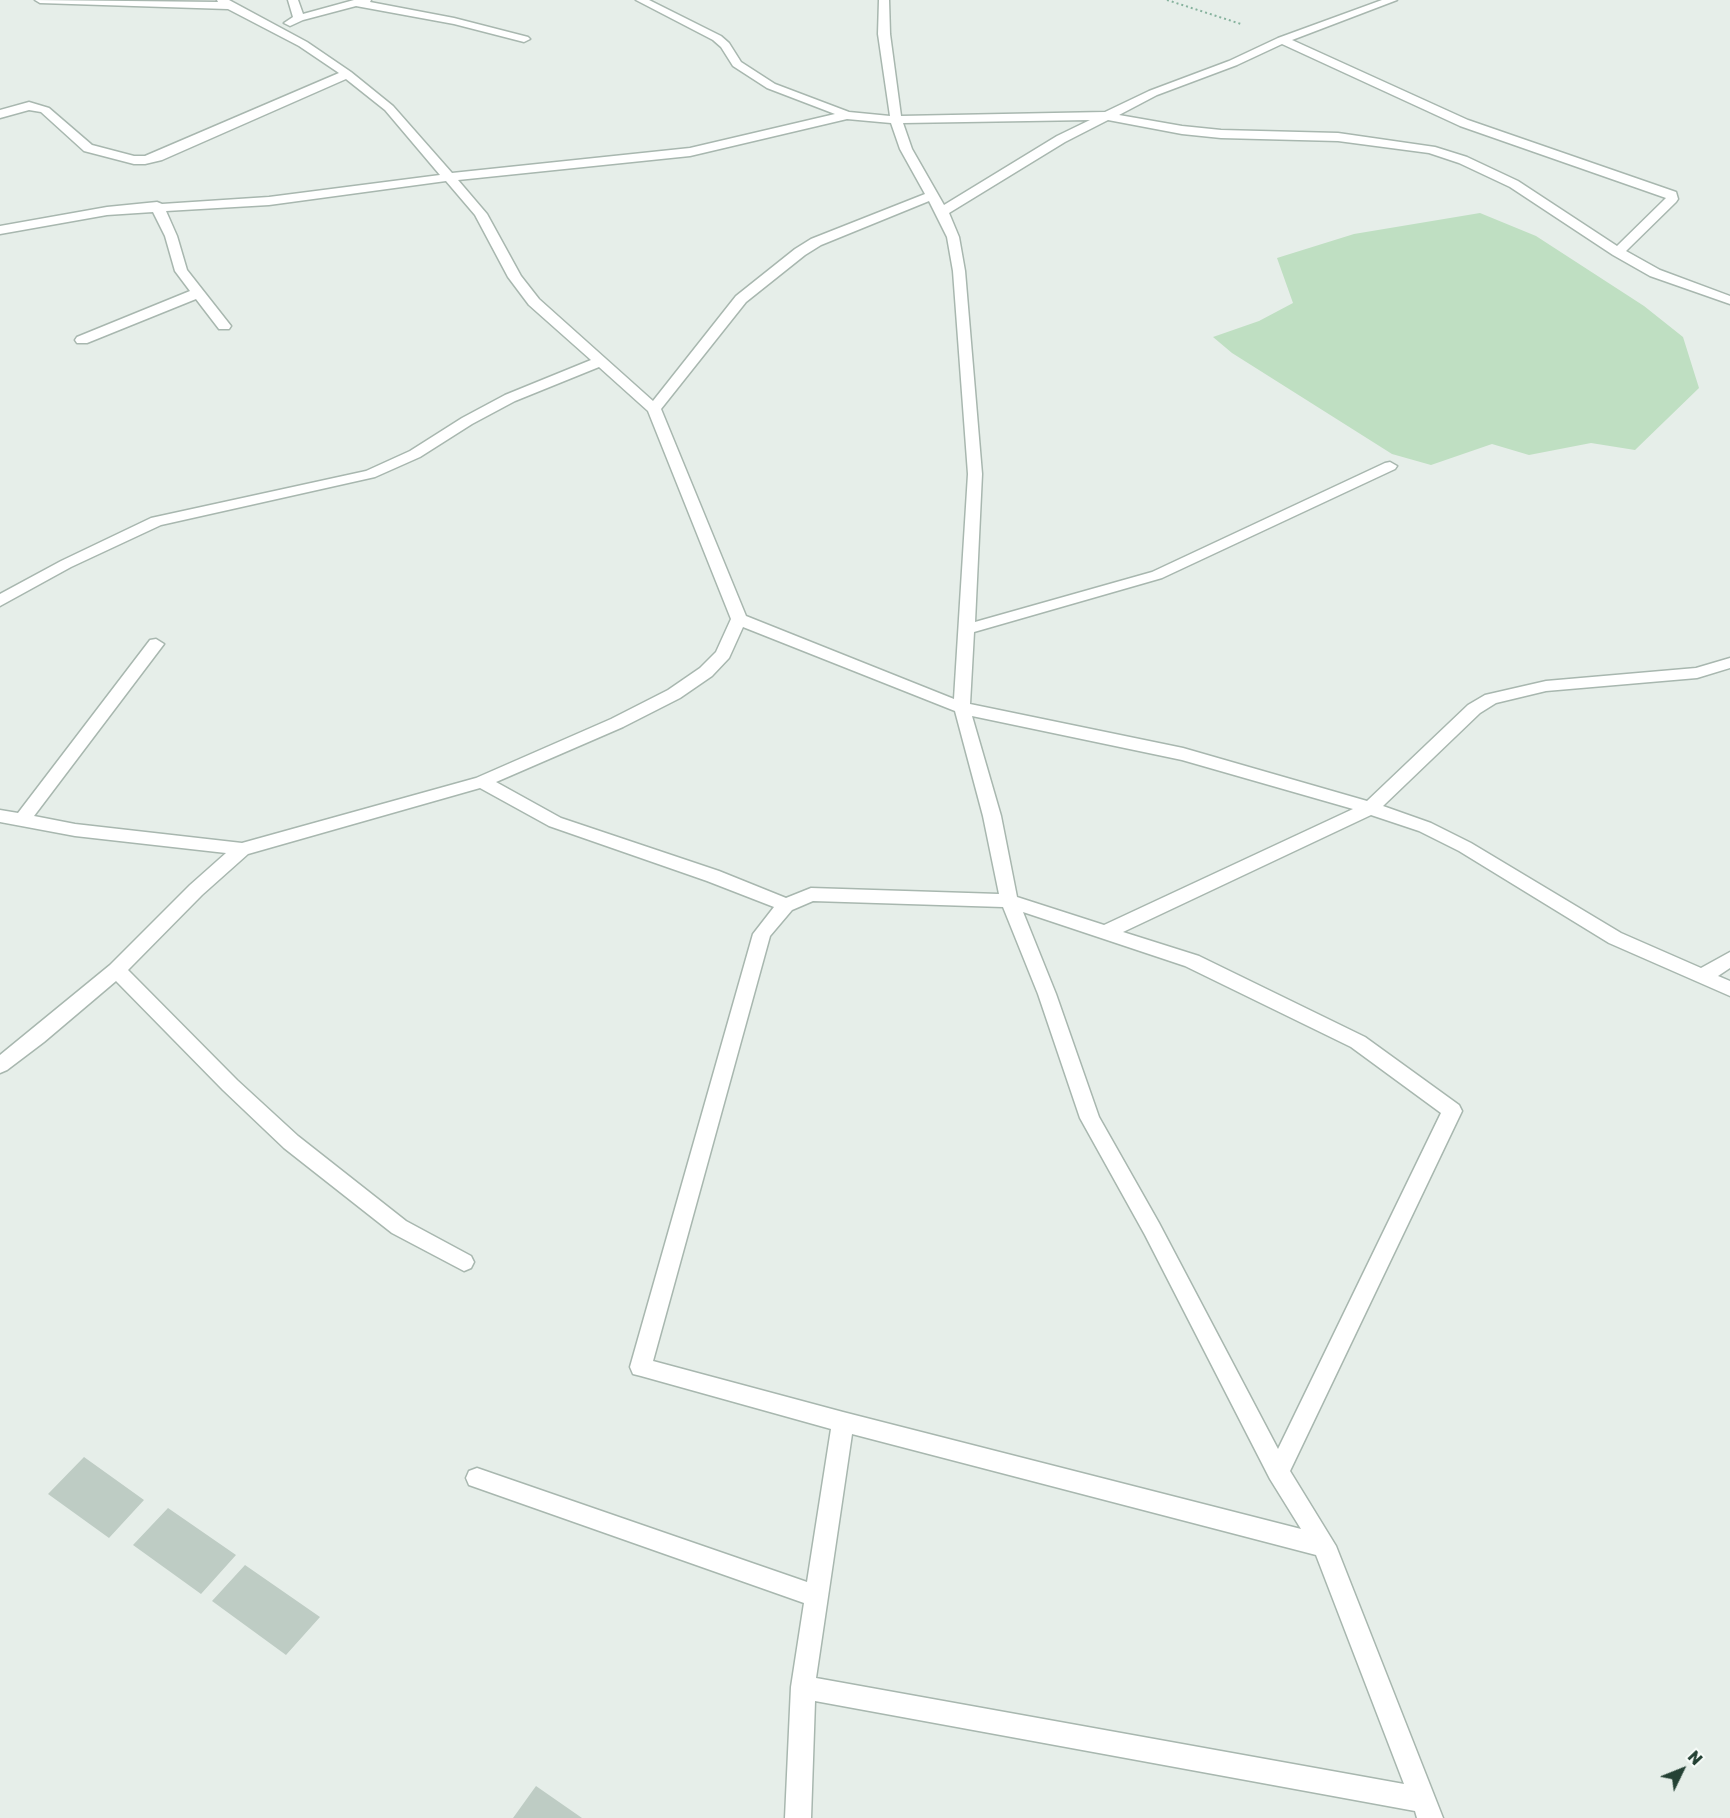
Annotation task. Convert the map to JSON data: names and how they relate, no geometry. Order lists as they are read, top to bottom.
{
  "north": "top right"
}
